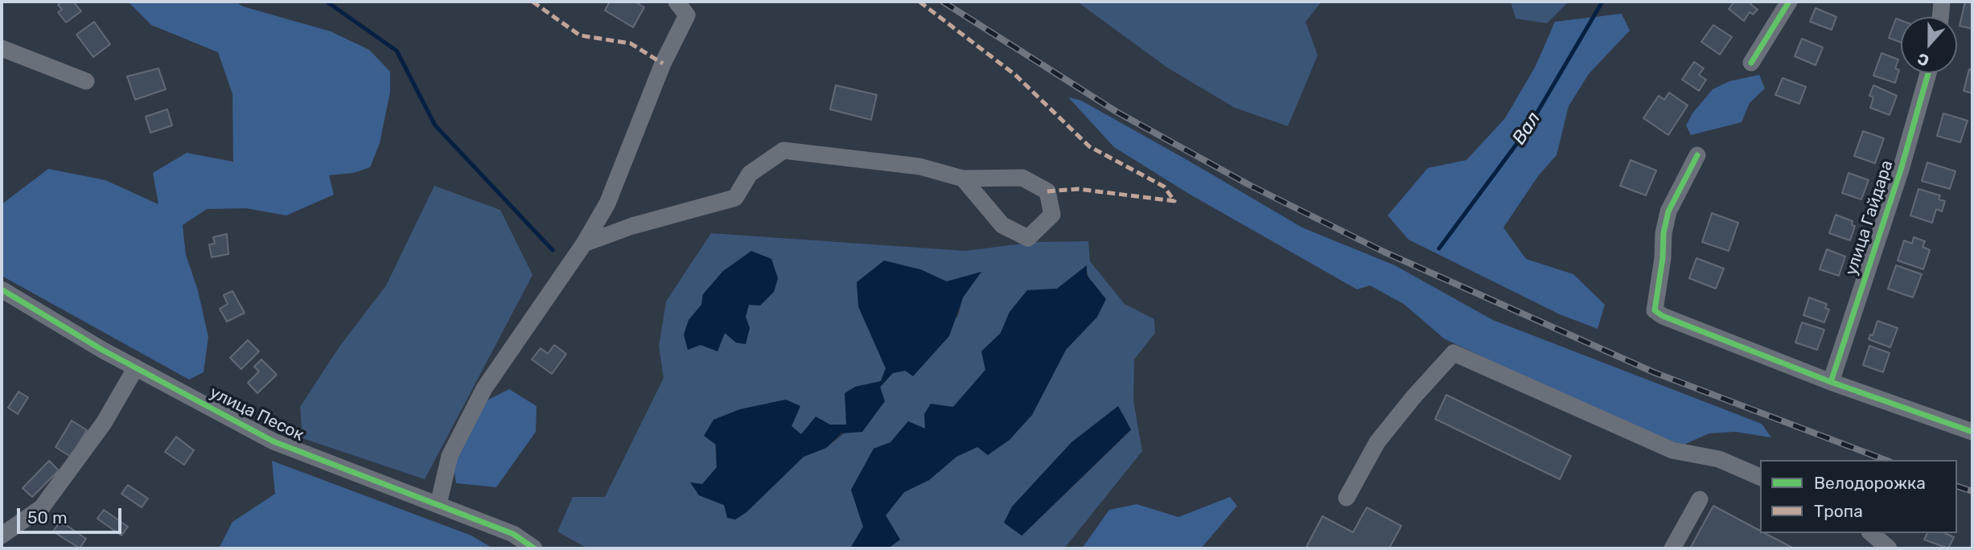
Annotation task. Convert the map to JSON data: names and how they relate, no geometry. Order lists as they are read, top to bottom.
{
  "streets": {
    "street": ["улица Гайдара", "улица Песок"]
  },
  "water": ["Вал"],
  "legend": ["Велодорожка", "Тропа"],
  "scale_bar": "50 m",
  "north": "bottom"
}
